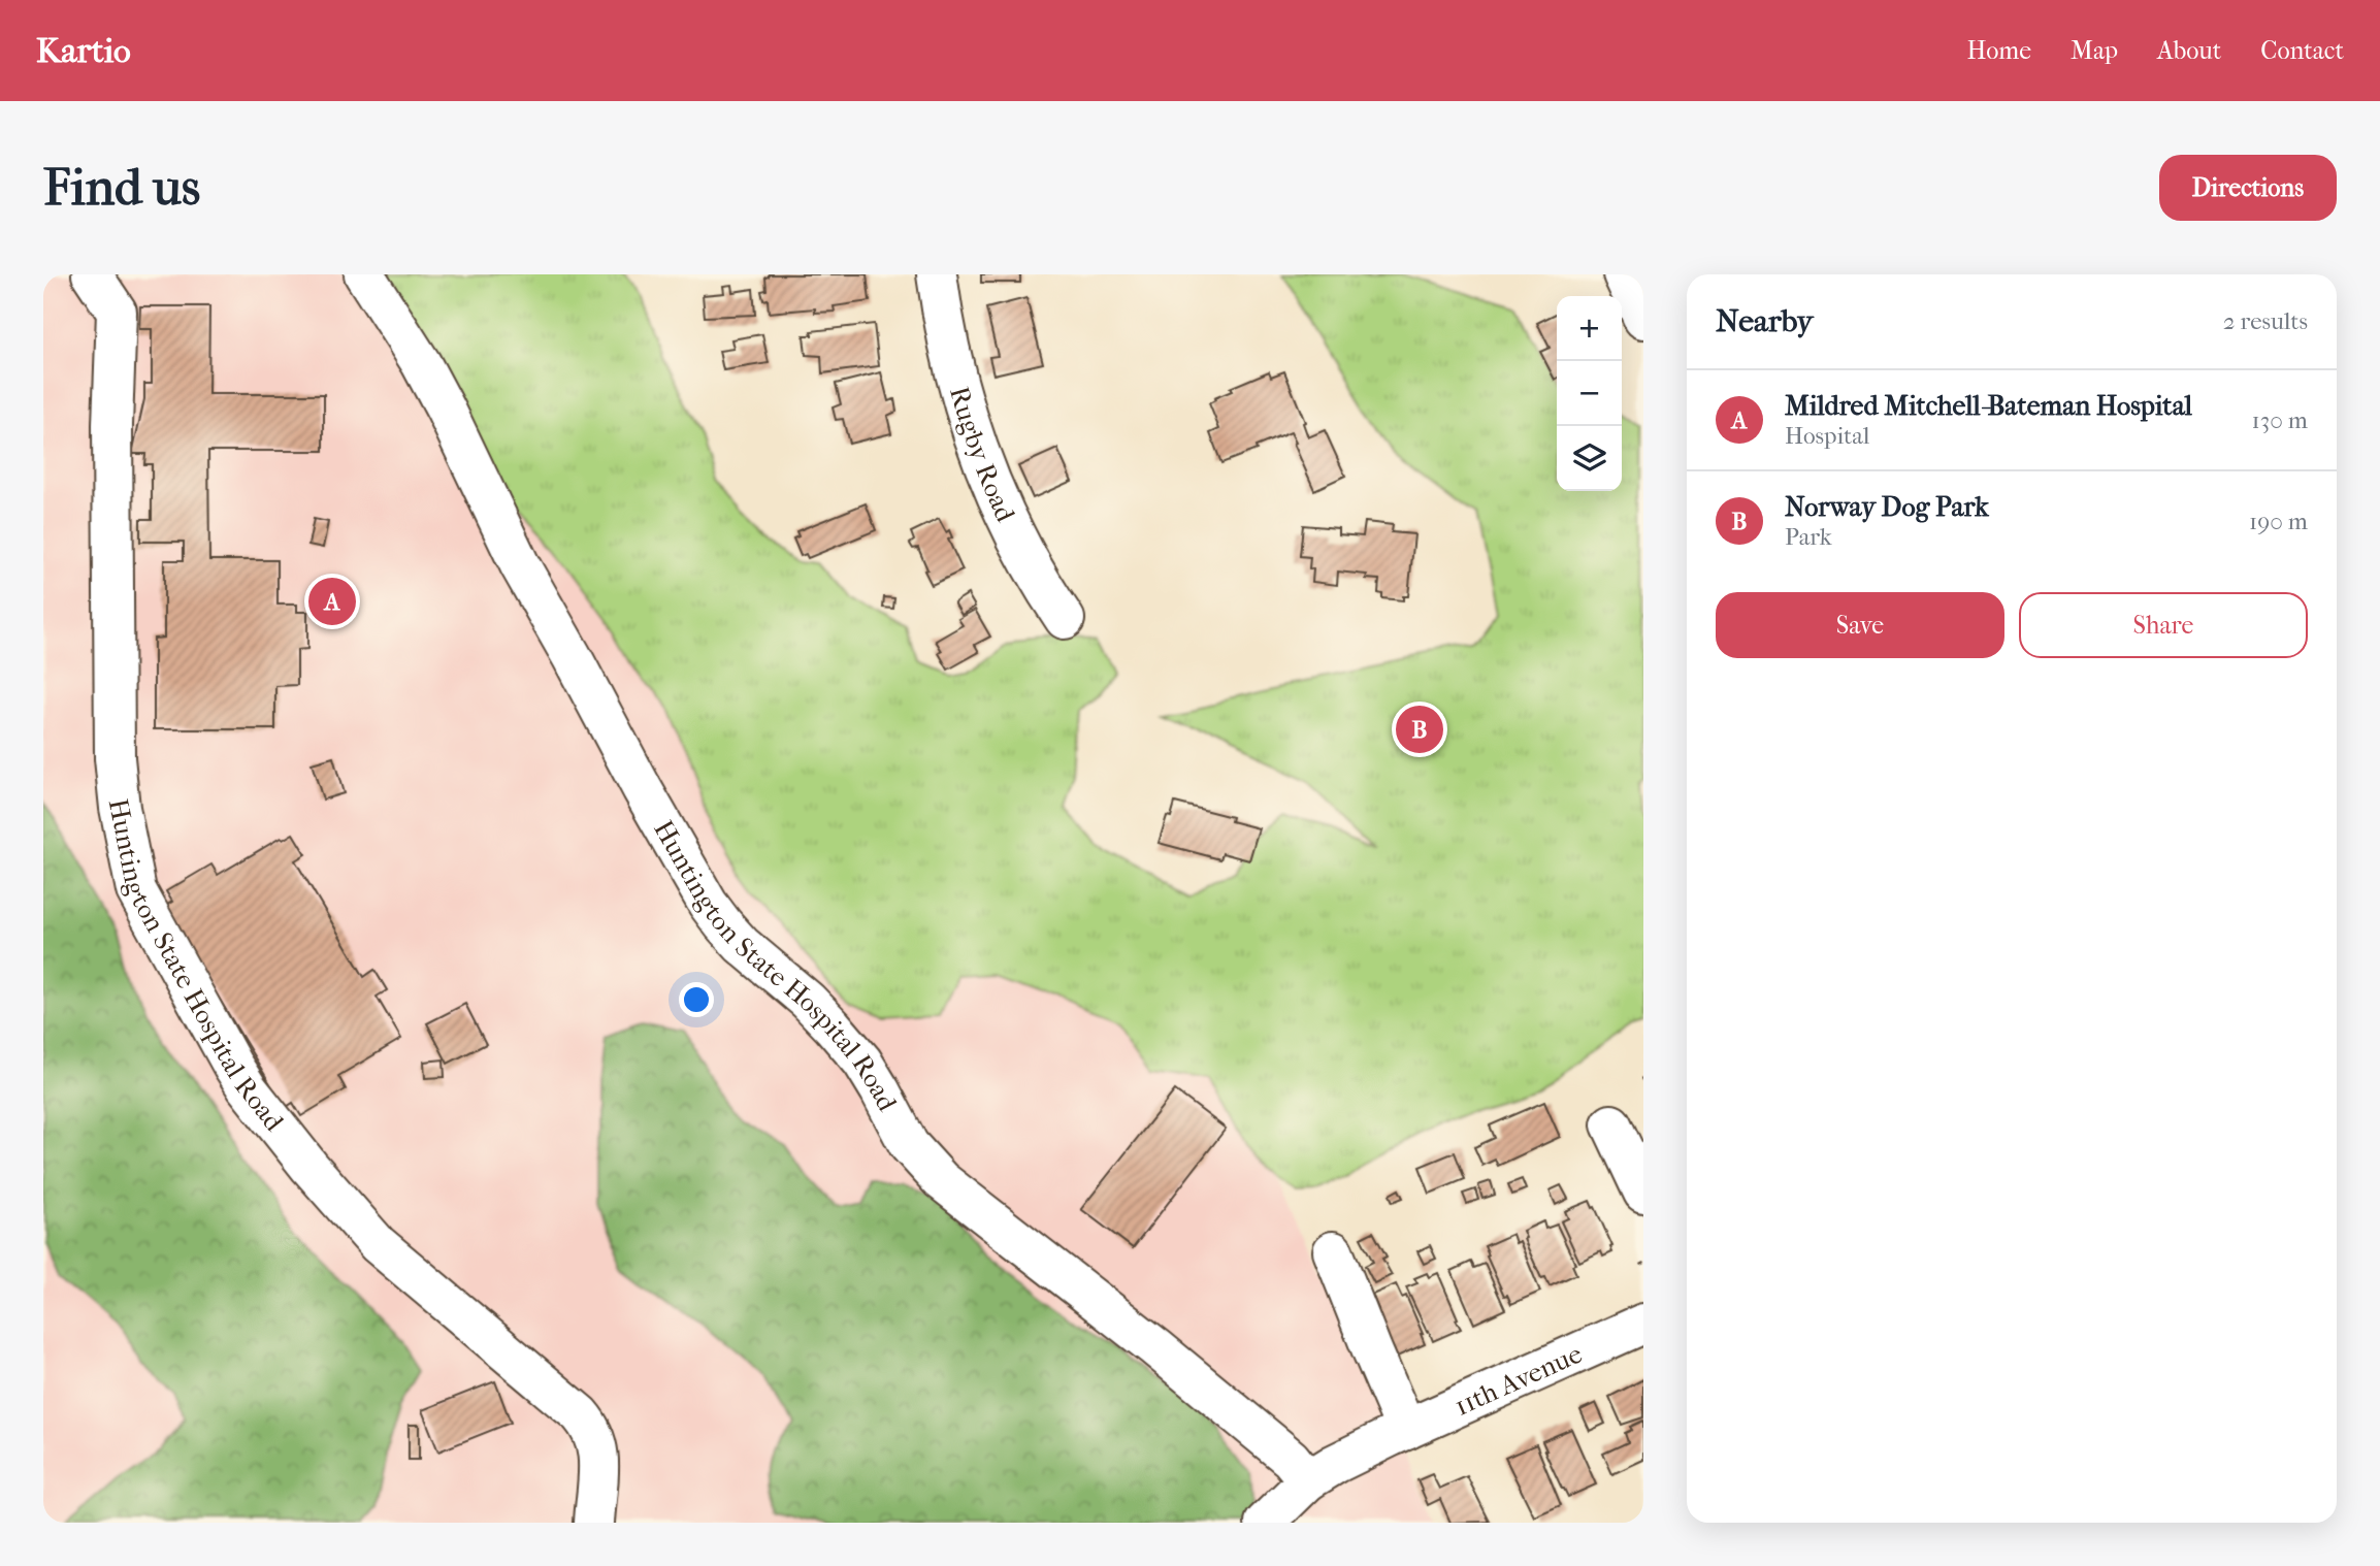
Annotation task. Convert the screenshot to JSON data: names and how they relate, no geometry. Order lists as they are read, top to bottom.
{
  "streets": {
    "street": ["Rugby Road", "Huntington State Hospital Road", "11th Avenue"]
  },
  "crossings": [
    ["Huntington State Hospital Road", "11th Avenue"]
  ],
  "page": {
    "header": "Kartio",
    "nav": [
      "Home",
      "Map",
      "About",
      "Contact"
    ],
    "buttons": [
      "Directions",
      ["Save", "Share"]
    ],
    "title": "Find us",
    "heading": ["Nearby", "2 results"],
    "map_buttons": ["+", "−"],
    "list": [
      {
        "mark": "A",
        "name": "Mildred Mitchell-Bateman Hospital",
        "note": "Hospital",
        "value": "130 m"
      },
      {
        "mark": "B",
        "name": "Norway Dog Park",
        "note": "Park",
        "value": "190 m"
      }
    ],
    "pins": ["A", "B"]
  }
}
